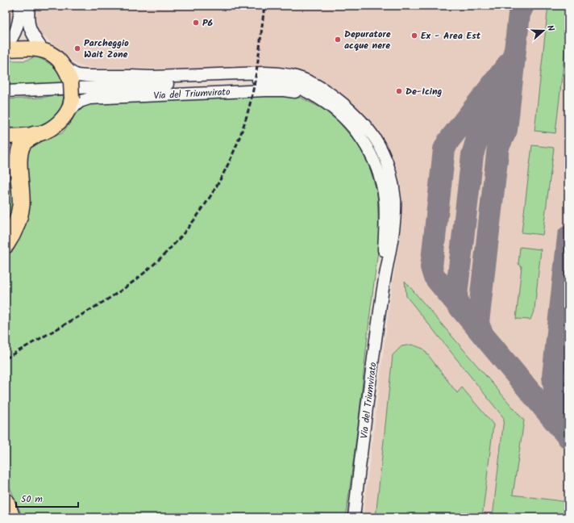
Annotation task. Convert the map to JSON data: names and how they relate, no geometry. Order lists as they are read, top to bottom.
{
  "streets": {
    "main road": ["Via del Triumvirato"]
  },
  "places": [
    "P6",
    "Ex - Area Est",
    "Depuratore acque nere",
    "Parcheggio Wait Zone",
    "De-Icing"
  ],
  "scale_bar": "50 m",
  "north": "right"
}
